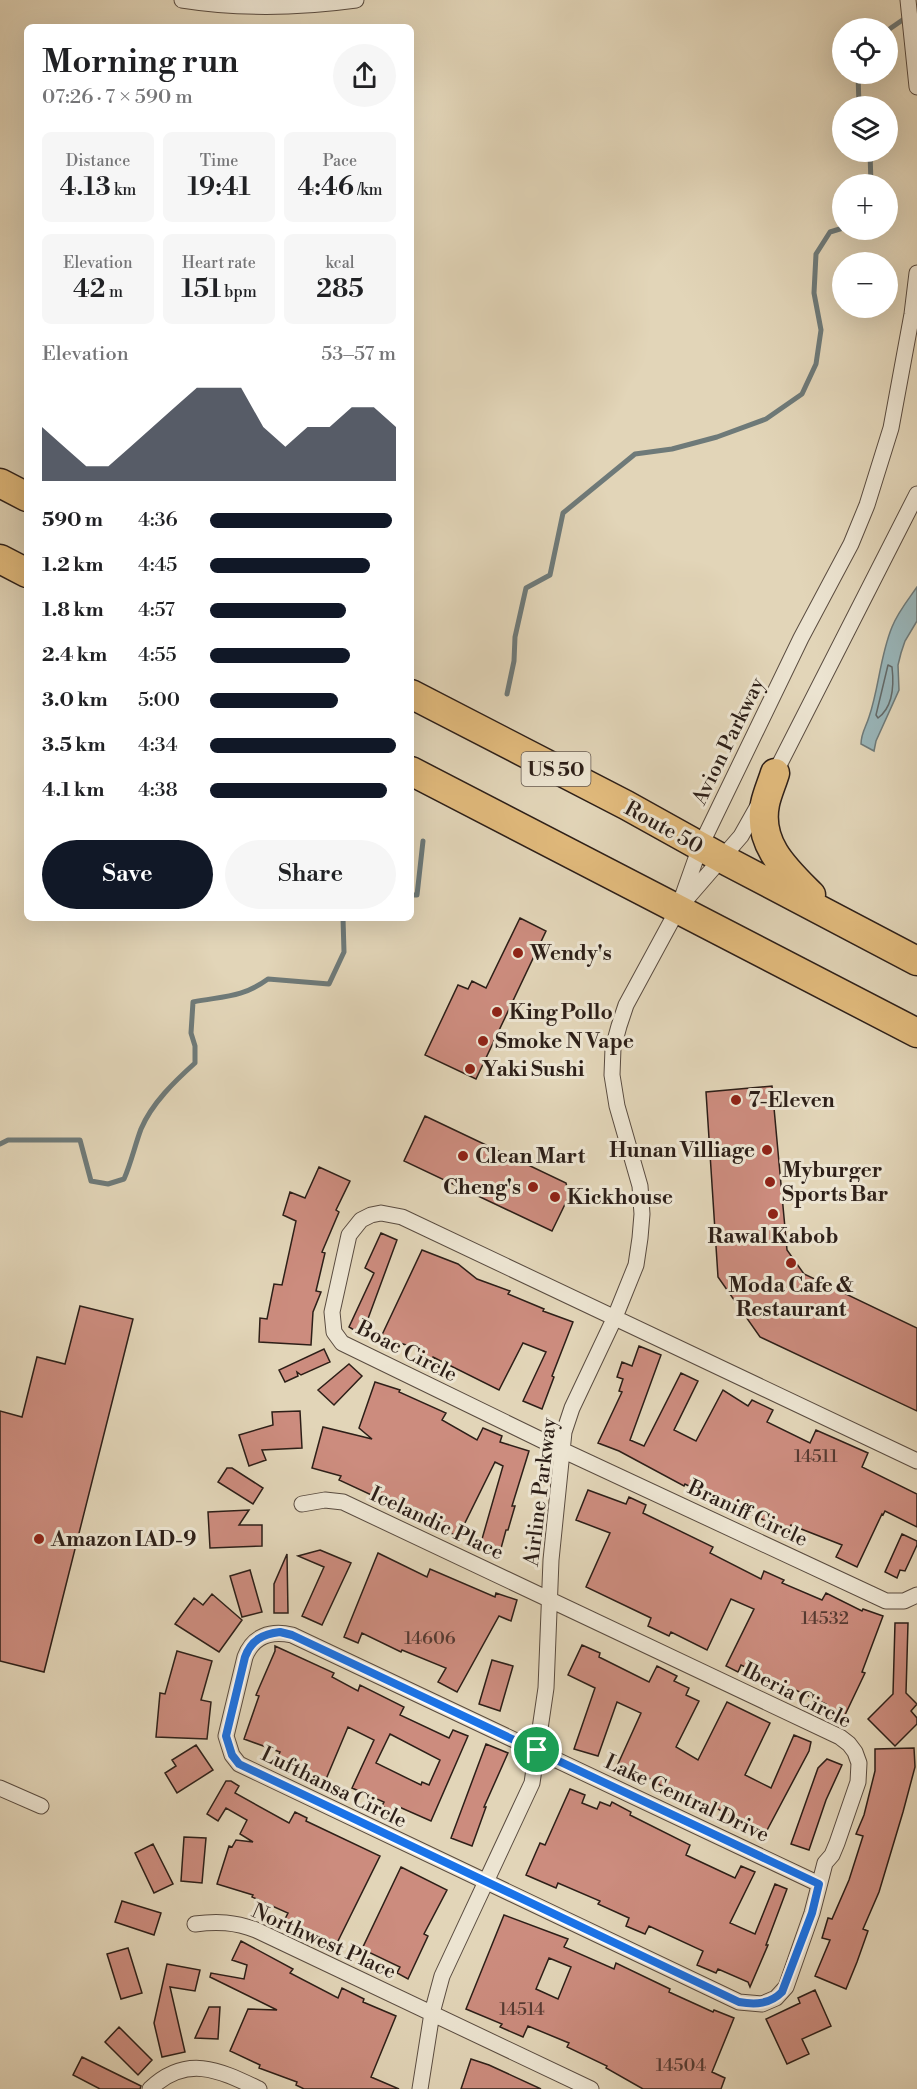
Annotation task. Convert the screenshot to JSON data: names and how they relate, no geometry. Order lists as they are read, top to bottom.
{
  "streets": {
    "highway": ["US 50", "Route 50"],
    "street": [
      "Avion Parkway",
      "Boac Circle",
      "Airline Parkway",
      "Braniff Circle",
      "Icelandic Place",
      "Iberia Circle",
      "Lufthansa Circle",
      "Lake Central Drive",
      "Northwest Place"
    ]
  },
  "crossings": [
    ["Avion Parkway", "Route 50"],
    ["Avion Parkway", "Airline Parkway"],
    ["Boac Circle", "Airline Parkway"],
    ["Boac Circle", "Braniff Circle"],
    ["Airline Parkway", "Braniff Circle"],
    ["Airline Parkway", "Icelandic Place"],
    ["Airline Parkway", "Iberia Circle"],
    ["Airline Parkway", "Lufthansa Circle"],
    ["Airline Parkway", "Lake Central Drive"],
    ["Airline Parkway", "Northwest Place"],
    ["Icelandic Place", "Iberia Circle"],
    ["Iberia Circle", "Lufthansa Circle"],
    ["Iberia Circle", "Lake Central Drive"],
    ["Lufthansa Circle", "Lake Central Drive"]
  ],
  "places": [
    "Wendy's",
    "King Pollo",
    "Smoke N Vape",
    "Yaki Sushi",
    "7-Eleven",
    "Hunan Villiage",
    "Clean Mart",
    "Myburger Sports Bar",
    "Cheng's",
    "Kickhouse",
    "Rawal Kabob",
    "Moda Cafe & Restaurant",
    "Amazon IAD-9"
  ],
  "house_numbers": [
    "14511",
    "14532",
    "14606",
    "14514",
    "14504"
  ],
  "page": {
    "map_buttons": ["+", "−"],
    "heading": ["Morning run", "07:26 · 7 × 590 m"],
    "stats": [
      ["Distance", "4.13 km"],
      ["Time", "19:41"],
      ["Pace", "4:46 /km"],
      ["Elevation", "42 m"],
      ["Heart rate", "151 bpm"],
      ["kcal", "285"]
    ],
    "chart": ["Elevation", "53–57 m"],
    "list": [
      {
        "name": "590 m",
        "note": "4:36"
      },
      {
        "name": "1.2 km",
        "note": "4:45"
      },
      {
        "name": "1.8 km",
        "note": "4:57"
      },
      {
        "name": "2.4 km",
        "note": "4:55"
      },
      {
        "name": "3.0 km",
        "note": "5:00"
      },
      {
        "name": "3.5 km",
        "note": "4:34"
      },
      {
        "name": "4.1 km",
        "note": "4:38"
      }
    ],
    "buttons": ["Save", "Share"]
  }
}
